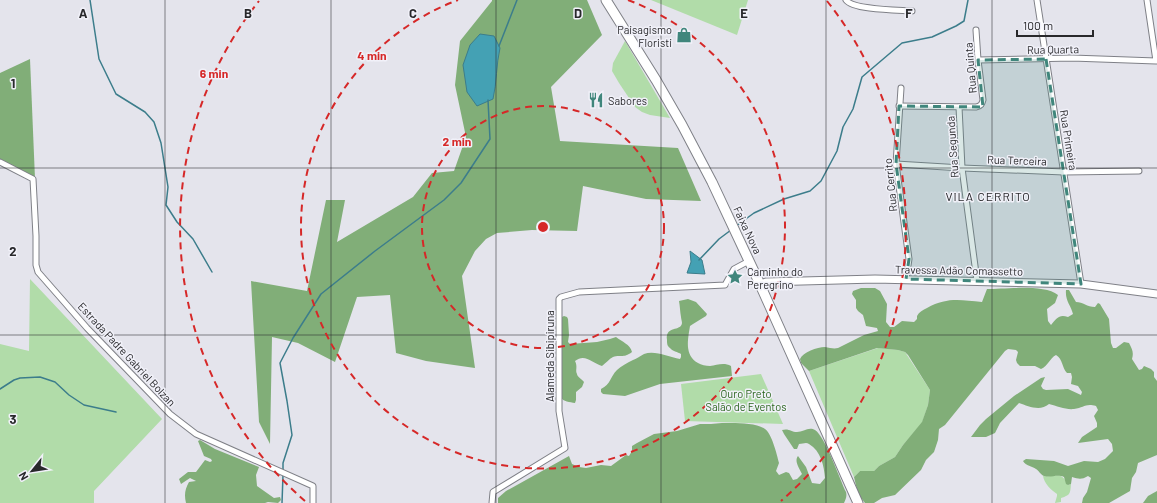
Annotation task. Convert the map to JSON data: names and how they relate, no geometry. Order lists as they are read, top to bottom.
{
  "streets": {
    "highway": ["Faixa Nova"],
    "street": [
      "Rua Quarta",
      "Rua Quinta",
      "Rua Primeira",
      "Rua Segunda",
      "Rua Terceira",
      "Rua Cerrito",
      "Travessa Adão Comassetto",
      "Estrada Padre Gabriel Bolzan",
      "Alameda Sibipiruna"
    ]
  },
  "crossings": [
    ["Rua Quarta", "Rua Quinta"],
    ["Rua Quarta", "Rua Primeira"],
    ["Rua Quinta", "Rua Segunda"],
    ["Rua Primeira", "Rua Terceira"],
    ["Rua Primeira", "Travessa Adão Comassetto"],
    ["Rua Segunda", "Rua Terceira"],
    ["Rua Segunda", "Travessa Adão Comassetto"],
    ["Rua Terceira", "Rua Cerrito"],
    ["Rua Cerrito", "Travessa Adão Comassetto"],
    ["Faixa Nova", "Travessa Adão Comassetto"],
    ["Faixa Nova", "Alameda Sibipiruna"]
  ],
  "districts": ["VILA CERRITO"],
  "parks": ["Ouro Preto Salão de Eventos"],
  "places": {
    "shop": ["Paisagismo Floristi"],
    "restaurant": ["Sabores"],
    "place": ["Caminho do Peregrino"]
  },
  "scale_bar": "100 m",
  "north": "bottom left",
  "grid": {
    "columns": [
      "A",
      "B",
      "C",
      "D",
      "E",
      "F"
    ],
    "rows": ["1", "2", "3"]
  },
  "rings": ["4 min", "6 min", "2 min"]
}
